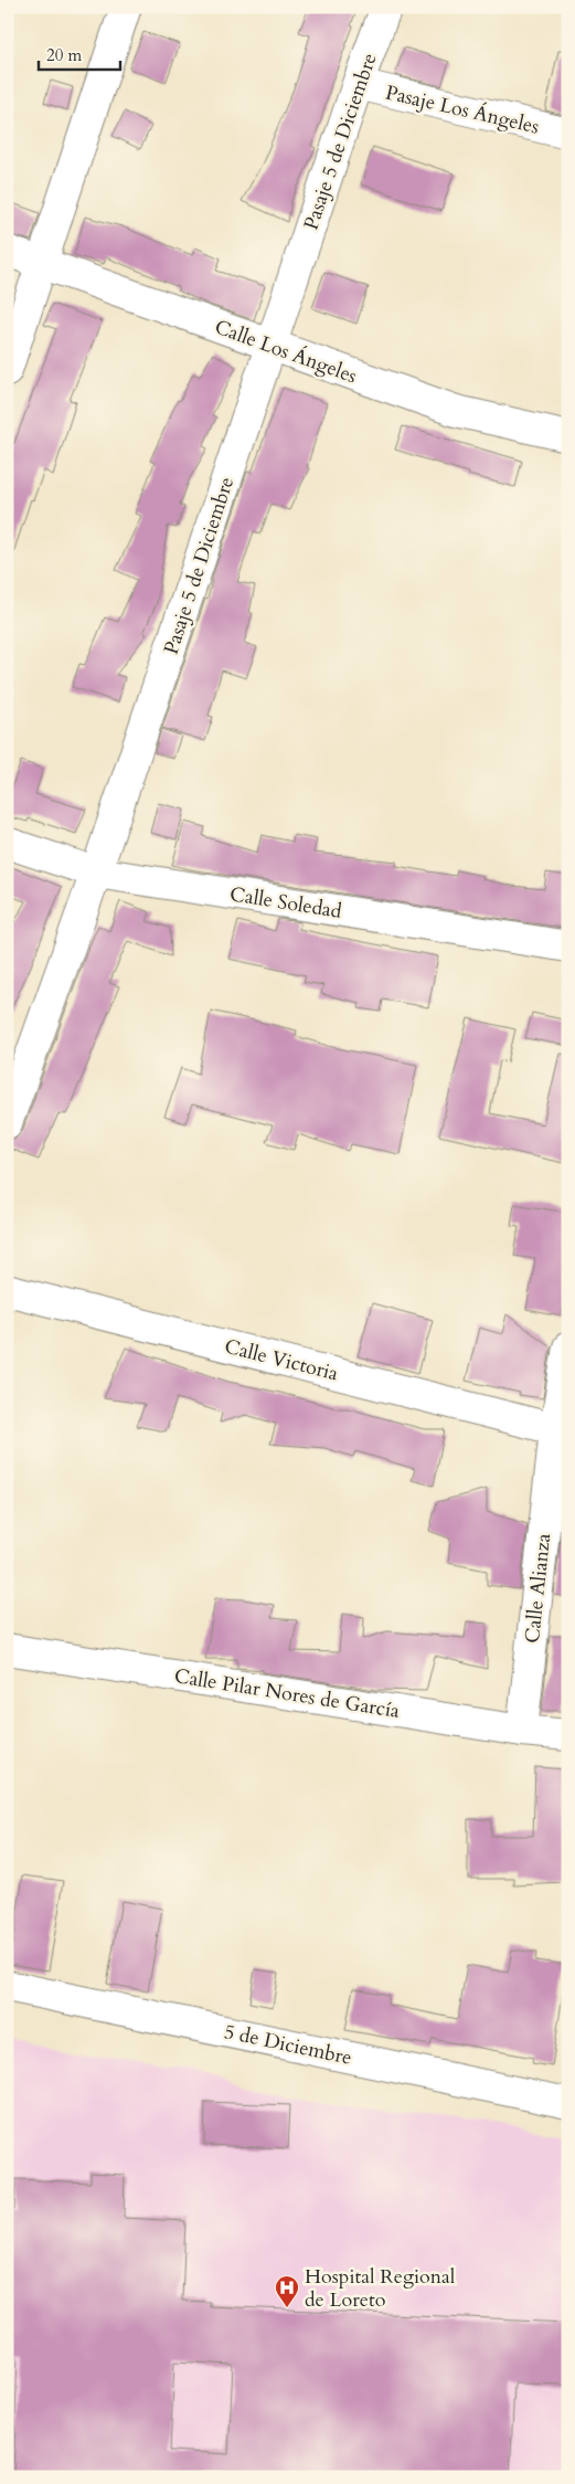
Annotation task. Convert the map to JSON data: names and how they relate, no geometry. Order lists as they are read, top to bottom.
{
  "streets": {
    "street": [
      "Pasaje Los Ángeles",
      "Pasaje 5 de Diciembre",
      "Calle Los Ángeles",
      "Calle Soledad",
      "Calle Victoria",
      "Calle Alianza",
      "Calle Pilar Nores de García",
      "5 de Diciembre"
    ]
  },
  "crossings": [
    ["Pasaje Los Ángeles", "Pasaje 5 de Diciembre"],
    ["Pasaje 5 de Diciembre", "Calle Los Ángeles"],
    ["Pasaje 5 de Diciembre", "Calle Soledad"],
    ["Calle Victoria", "Calle Alianza"],
    ["Calle Alianza", "Calle Pilar Nores de García"]
  ],
  "places": {
    "hospital": ["Hospital Regional de Loreto"]
  },
  "scale_bar": "20 m"
}
